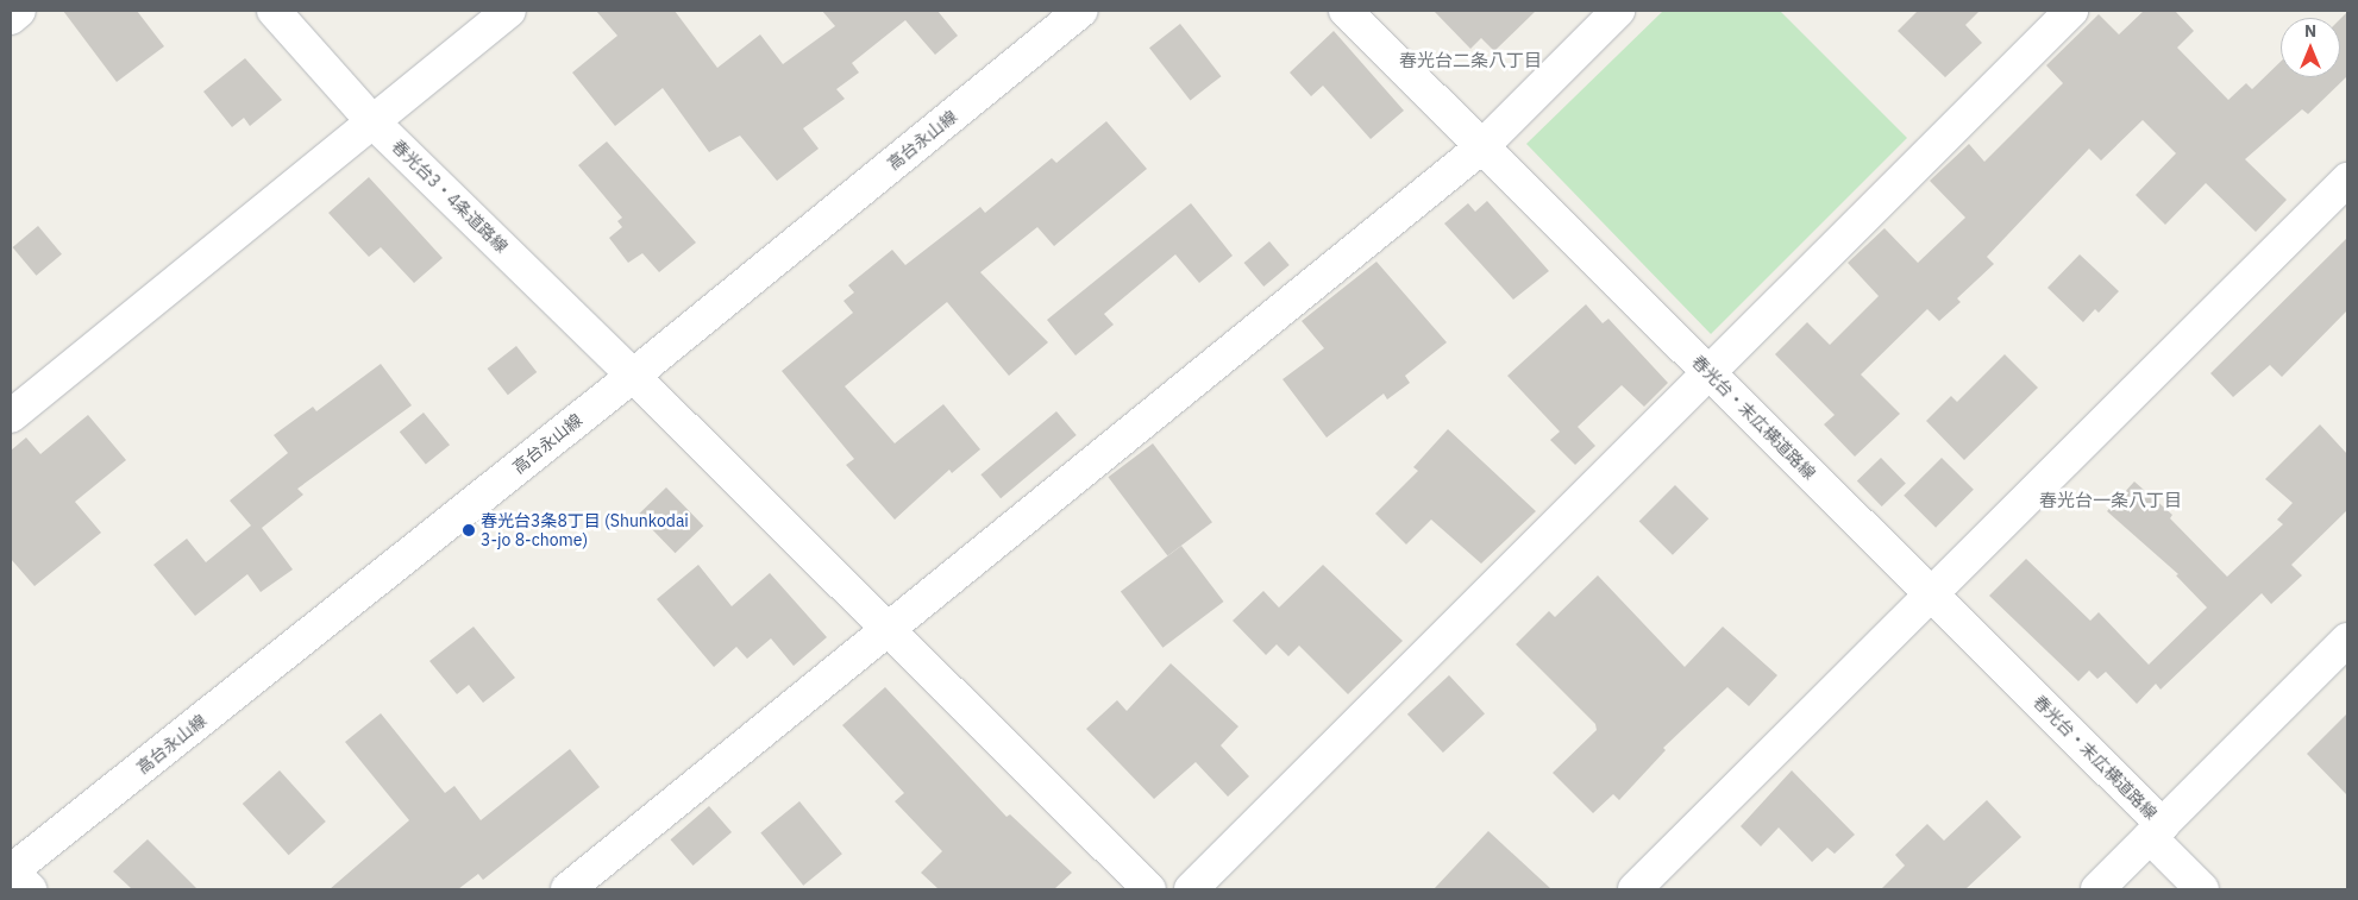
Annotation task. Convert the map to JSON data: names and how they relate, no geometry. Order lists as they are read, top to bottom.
{
  "streets": {
    "street": ["高台永山線", "春光台3・4条道路線", "春光台・末広横道路線"]
  },
  "crossings": [
    ["高台永山線", "春光台3・4条道路線"]
  ],
  "districts": ["春光台二条八丁目", "春光台一条八丁目"],
  "places": ["春光台3条8丁目 (Shunkodai 3-jo 8-chome)"],
  "north": "top"
}
